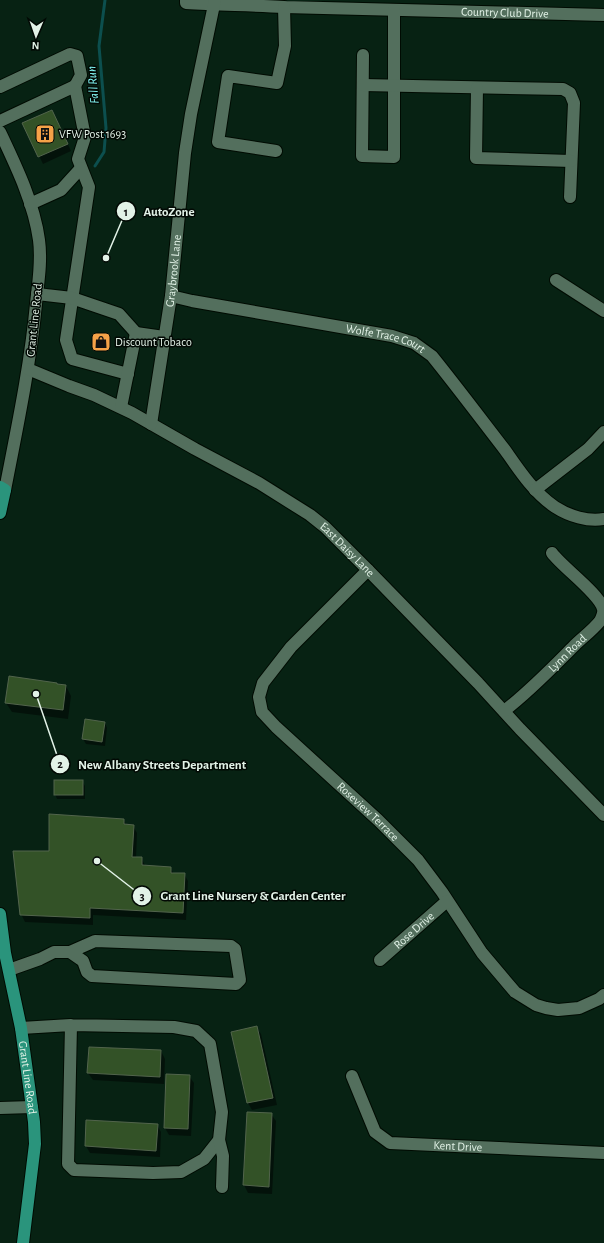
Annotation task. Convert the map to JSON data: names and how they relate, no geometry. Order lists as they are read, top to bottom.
{
  "streets": {
    "main road": ["Grant Line Road"],
    "street": [
      "Country Club Drive",
      "Graybrook Lane",
      "Wolfe Trace Court",
      "East Daisy Lane",
      "Lynn Road",
      "Roseview Terrace",
      "Rose Drive",
      "Kent Drive"
    ]
  },
  "crossings": [
    ["Country Club Drive", "Graybrook Lane"],
    ["Graybrook Lane", "Wolfe Trace Court"],
    ["Graybrook Lane", "East Daisy Lane"],
    ["Grant Line Road", "East Daisy Lane"],
    ["East Daisy Lane", "Lynn Road"],
    ["East Daisy Lane", "Roseview Terrace"],
    ["Roseview Terrace", "Rose Drive"]
  ],
  "water": ["Fall Run"],
  "places": {
    "building": ["VFW Post 1693"],
    "other": ["AutoZone", "New Albany Streets Department", "Grant Line Nursery & Garden Center"],
    "shop": ["Discount Tobaco"]
  },
  "north": "bottom"
}
